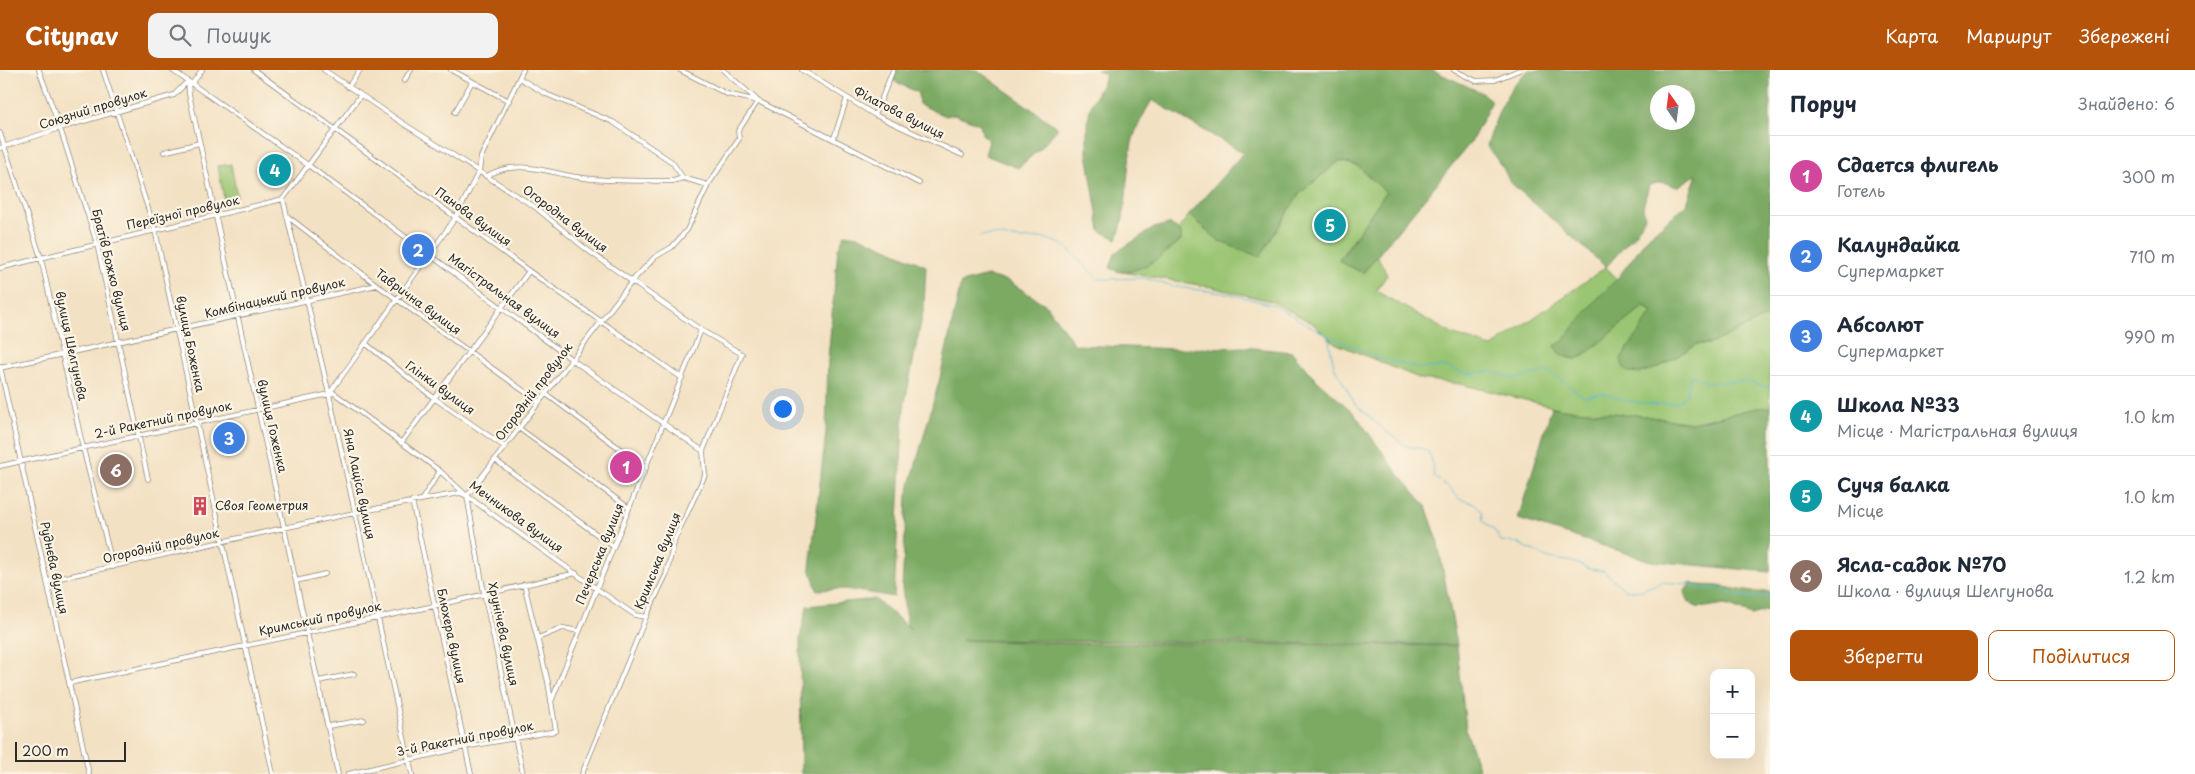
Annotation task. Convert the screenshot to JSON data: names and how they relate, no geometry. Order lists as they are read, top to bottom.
{
  "streets": {
    "street": [
      "Союзний провулок",
      "Філатова вулиця",
      "Переїзної провулок",
      "Панова вулиця",
      "Огородна вулиця",
      "Братів Божко вулиця",
      "Магістральная вулиця",
      "Комбінацький провулок",
      "Таврична вулиця",
      "вулиця Боженка",
      "вулиця Шелгунова",
      "Глінки вулиця",
      "Огородній провулок",
      "2-й Ракетний провулок",
      "вулиця Гоженка",
      "Яна Лаціса вулиця",
      "Мечникова вулиця",
      "Печерська вулиця",
      "Кримська вулиця",
      "Руднєва вулиця",
      "Кримський провулок",
      "Хрунічева вулиця",
      "Блюхера вулиця",
      "3-й Ракетний провулок"
    ]
  },
  "crossings": [
    ["Союзний провулок", "Братів Божко вулиця"],
    ["Союзний провулок", "Магістральная вулиця"],
    ["Союзний провулок", "вулиця Боженка"],
    ["Союзний провулок", "вулиця Шелгунова"],
    ["Союзний провулок", "вулиця Гоженка"],
    ["Переїзної провулок", "Братів Божко вулиця"],
    ["Переїзної провулок", "вулиця Боженка"],
    ["Переїзної провулок", "вулиця Шелгунова"],
    ["Переїзної провулок", "вулиця Гоженка"],
    ["Переїзної провулок", "Яна Лаціса вулиця"],
    ["Панова вулиця", "Огородній провулок"],
    ["Панова вулиця", "Печерська вулиця"],
    ["Огородна вулиця", "Огородній провулок"],
    ["Огородна вулиця", "Печерська вулиця"],
    ["Огородна вулиця", "Кримська вулиця"],
    ["Братів Божко вулиця", "Комбінацький провулок"],
    ["Братів Божко вулиця", "2-й Ракетний провулок"],
    ["Магістральная вулиця", "Огородній провулок"],
    ["Магістральная вулиця", "вулиця Гоженка"],
    ["Магістральная вулиця", "Печерська вулиця"],
    ["Магістральная вулиця", "Кримська вулиця"],
    ["Комбінацький провулок", "Таврична вулиця"],
    ["Комбінацький провулок", "вулиця Боженка"],
    ["Комбінацький провулок", "вулиця Шелгунова"],
    ["Комбінацький провулок", "вулиця Гоженка"],
    ["Комбінацький провулок", "Яна Лаціса вулиця"],
    ["Комбінацький провулок", "Руднєва вулиця"],
    ["Таврична вулиця", "Огородній провулок"],
    ["Таврична вулиця", "Яна Лаціса вулиця"],
    ["вулиця Боженка", "Огородній провулок"],
    ["вулиця Боженка", "2-й Ракетний провулок"],
    ["вулиця Боженка", "Кримський провулок"],
    ["вулиця Шелгунова", "Огородній провулок"],
    ["вулиця Шелгунова", "2-й Ракетний провулок"],
    ["Глінки вулиця", "Огородній провулок"],
    ["Огородній провулок", "вулиця Гоженка"],
    ["Огородній провулок", "Яна Лаціса вулиця"],
    ["Огородній провулок", "Мечникова вулиця"],
    ["Огородній провулок", "Руднєва вулиця"],
    ["Огородній провулок", "Хрунічева вулиця"],
    ["Огородній провулок", "Блюхера вулиця"],
    ["2-й Ракетний провулок", "вулиця Гоженка"],
    ["2-й Ракетний провулок", "Яна Лаціса вулиця"],
    ["2-й Ракетний провулок", "Мечникова вулиця"],
    ["2-й Ракетний провулок", "Руднєва вулиця"],
    ["вулиця Гоженка", "Кримський провулок"],
    ["Яна Лаціса вулиця", "Мечникова вулиця"],
    ["Яна Лаціса вулиця", "Кримський провулок"],
    ["Яна Лаціса вулиця", "3-й Ракетний провулок"],
    ["Мечникова вулиця", "Печерська вулиця"],
    ["Мечникова вулиця", "Кримська вулиця"],
    ["Мечникова вулиця", "Кримський провулок"],
    ["Мечникова вулиця", "Хрунічева вулиця"],
    ["Печерська вулиця", "3-й Ракетний провулок"],
    ["Руднєва вулиця", "Кримський провулок"],
    ["Кримський провулок", "Хрунічева вулиця"],
    ["Кримський провулок", "Блюхера вулиця"],
    ["Хрунічева вулиця", "3-й Ракетний провулок"],
    ["Блюхера вулиця", "3-й Ракетний провулок"]
  ],
  "places": {
    "building": ["Своя Геометрия"]
  },
  "scale_bar": "200 m",
  "north": "top",
  "page": {
    "header": "Citynav",
    "search": "Пошук",
    "nav": ["Карта", "Маршрут", "Збережені"],
    "heading": ["Поруч", "Знайдено: 6"],
    "list": [
      {
        "mark": "1",
        "name": "Сдается флигель",
        "note": "Готель",
        "value": "300 m"
      },
      {
        "mark": "2",
        "name": "Калундайка",
        "note": "Супермаркет",
        "value": "710 m"
      },
      {
        "mark": "3",
        "name": "Абсолют",
        "note": "Супермаркет",
        "value": "990 m"
      },
      {
        "mark": "4",
        "name": "Школа №33",
        "note": "Місце · Магістральная вулиця",
        "value": "1.0 km"
      },
      {
        "mark": "5",
        "name": "Сучя балка",
        "note": "Місце",
        "value": "1.0 km"
      },
      {
        "mark": "6",
        "name": "Ясла-садок №70",
        "note": "Школа · вулиця Шелгунова",
        "value": "1.2 km"
      }
    ],
    "pins": [
      "4",
      "5",
      "2",
      "3",
      "1",
      "6"
    ],
    "buttons": ["Зберегти", "Поділитися"],
    "map_buttons": ["+", "−"],
    "scale": "200 m"
  }
}
